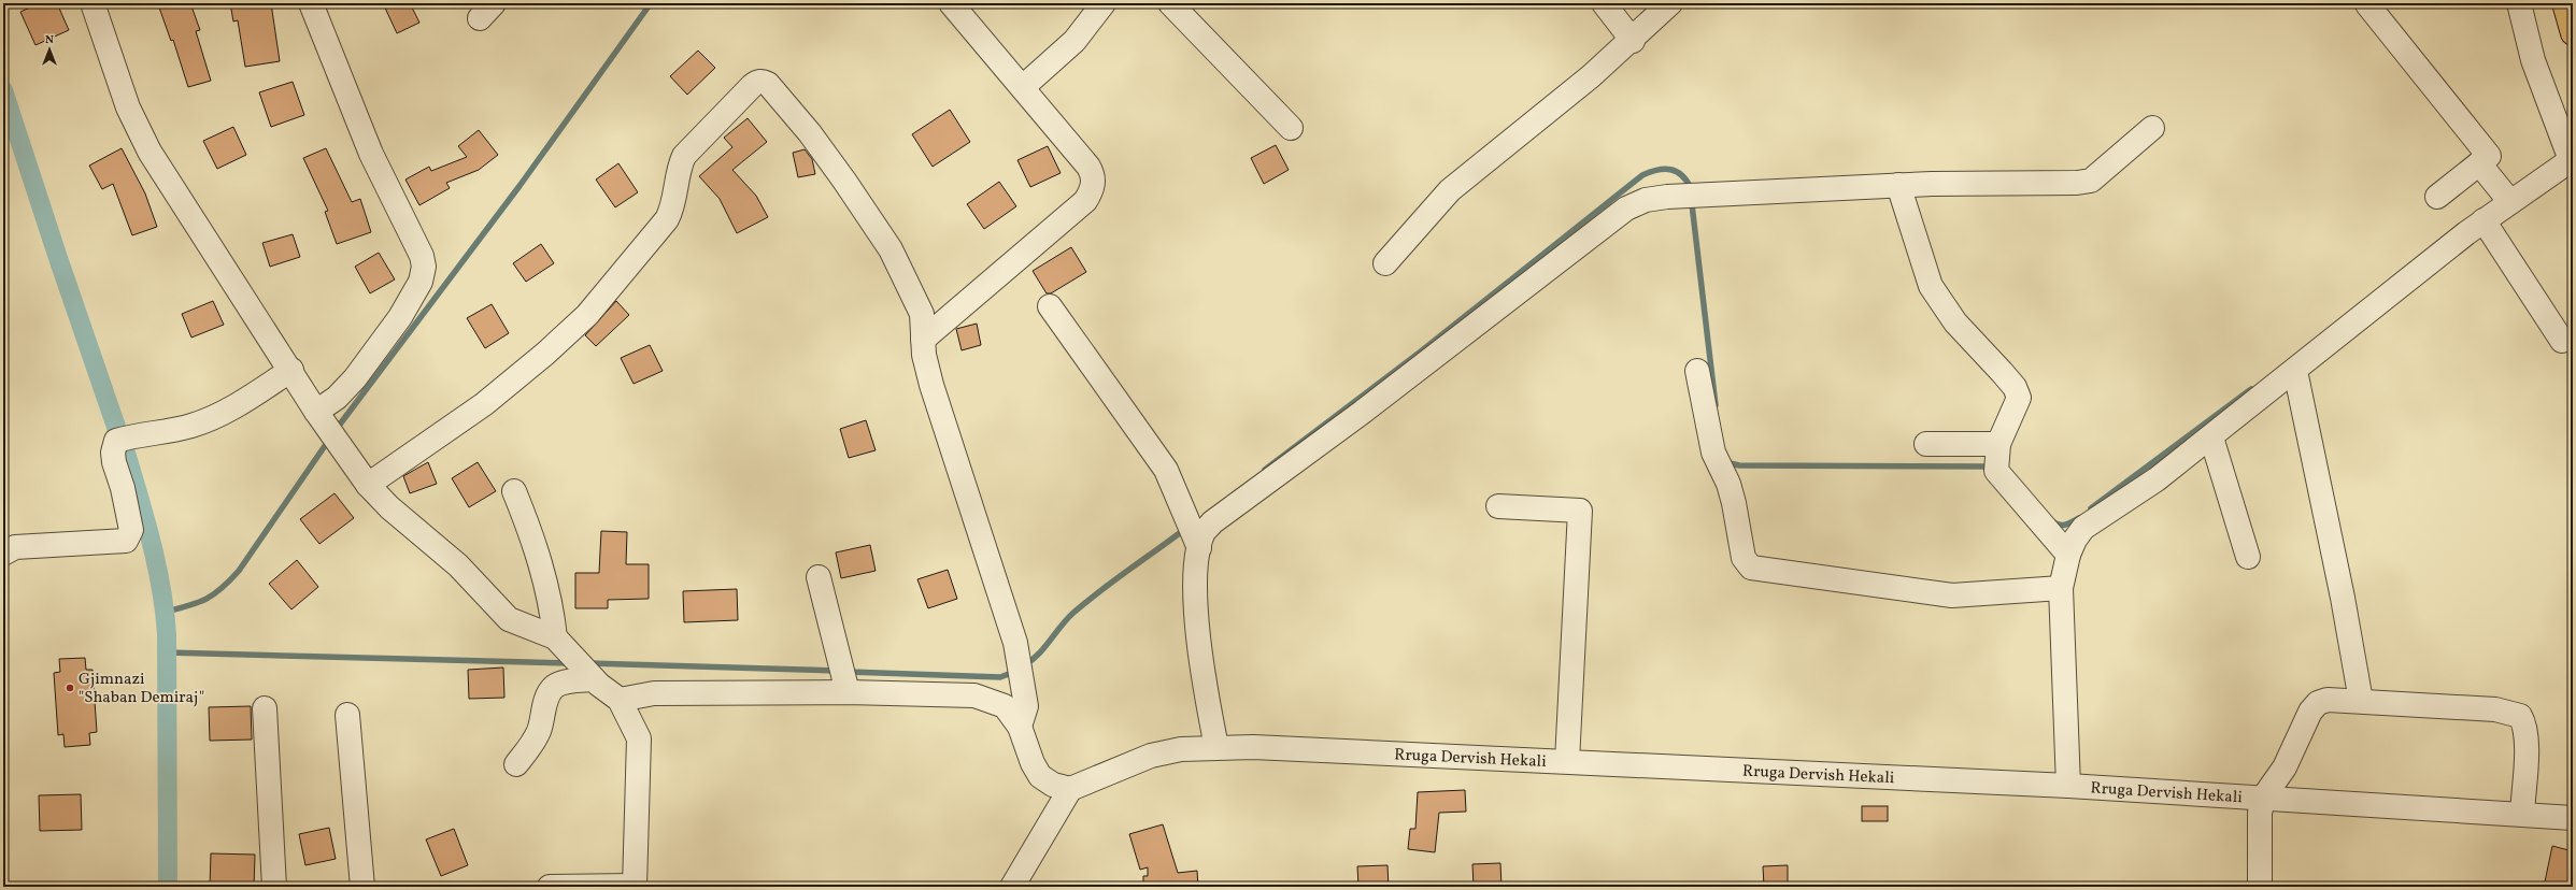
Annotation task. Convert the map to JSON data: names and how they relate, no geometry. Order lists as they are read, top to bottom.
{
  "streets": {
    "street": ["Rruga Dervish Hekali"]
  },
  "places": ["Gjimnazi \"Shaban Demiraj\""],
  "north": "top"
}
